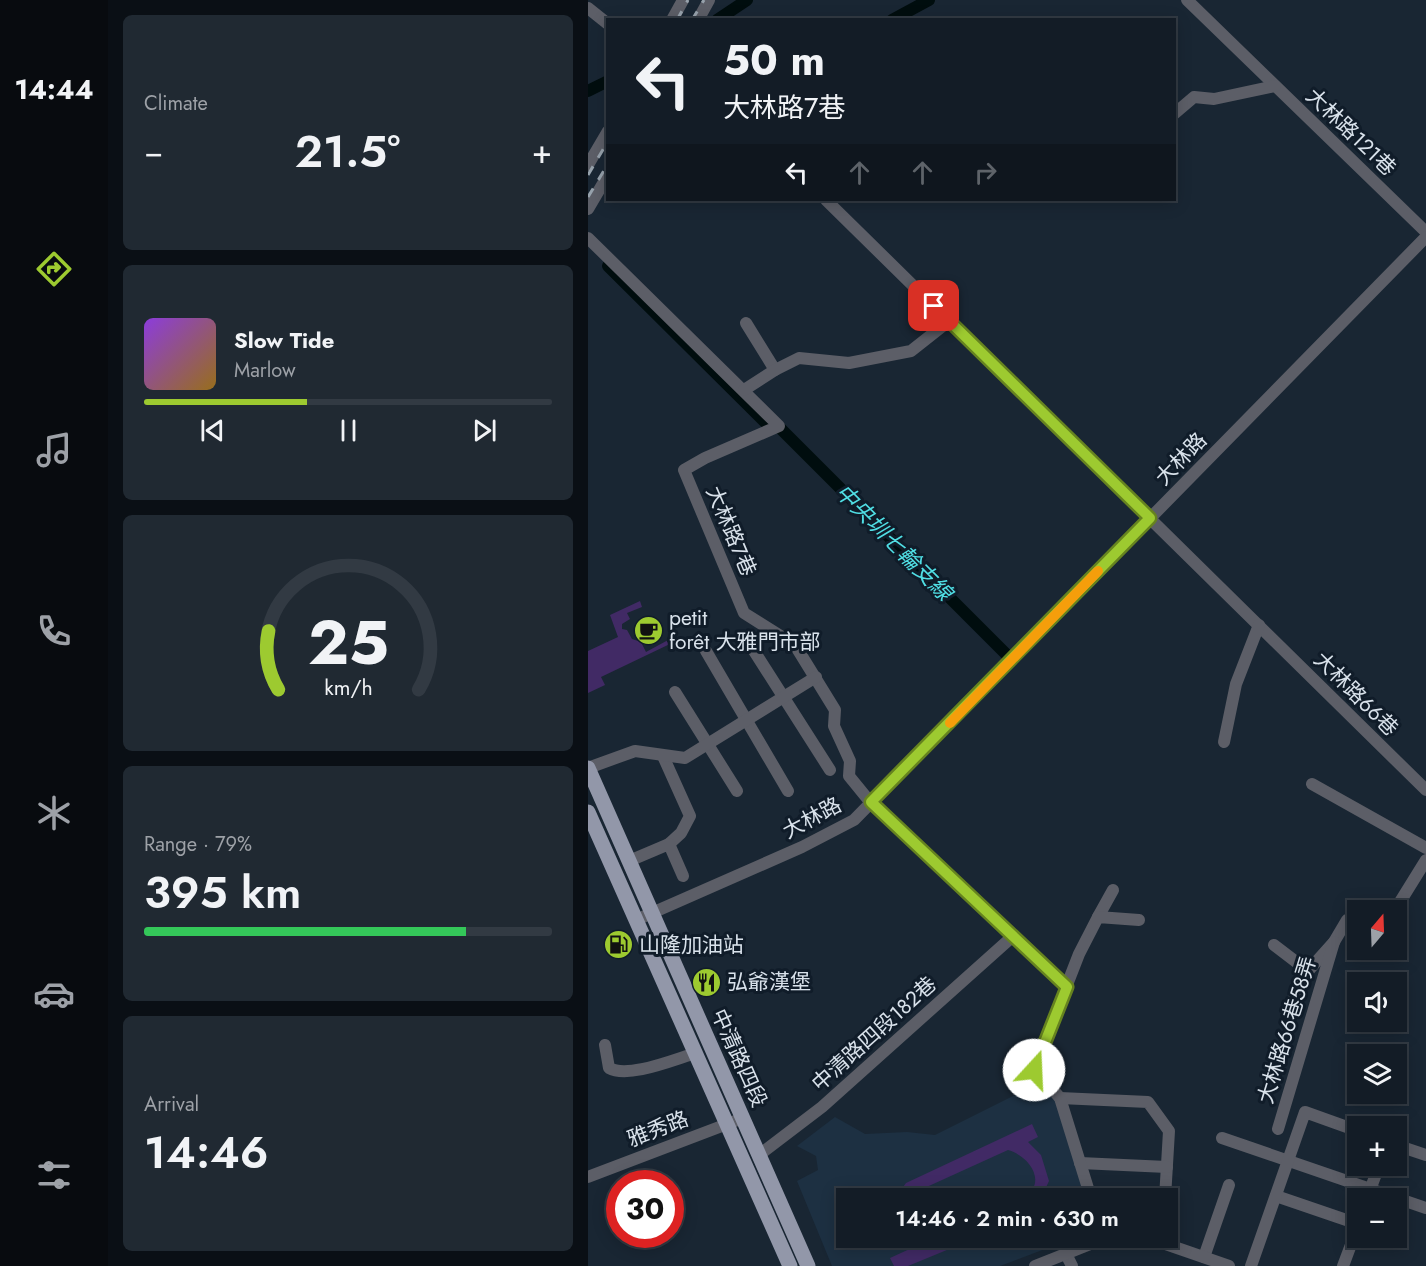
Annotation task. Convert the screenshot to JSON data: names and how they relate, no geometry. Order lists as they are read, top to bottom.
{
  "streets": {
    "main road": ["中清路四段"],
    "street": [
      "大林路121巷",
      "大林路",
      "大林路7巷",
      "大林路66巷",
      "大林路66巷58弄",
      "中清路四段182巷",
      "雅秀路"
    ]
  },
  "crossings": [
    ["大林路", "大林路7巷"],
    ["大林路", "大林路66巷"],
    ["大林路", "中清路四段"],
    ["大林路7巷", "中清路四段182巷"],
    ["中清路四段182巷", "中清路四段"],
    ["中清路四段", "雅秀路"]
  ],
  "water": ["中央圳七輪支線"],
  "places": {
    "cafe": ["petit forêt 大雅門市部"],
    "fuel station": ["山隆加油站"],
    "restaurant": ["弘爺漢堡"]
  },
  "north": "top",
  "page": {
    "tabs": "14:44",
    "tile": [
      "Climate",
      ["Range · 79%", "395 km"],
      ["Arrival", "14:46"]
    ],
    "turn": ["50 m", "大林路7巷"],
    "heat": ["−", "21.5°", "+"],
    "song": ["Slow Tide", "Marlow"],
    "map_buttons": ["+", "−"],
    "limit": "30",
    "trip": "14:46 · 2 min · 630 m",
    "gauge": ["25", "km/h"]
  }
}
